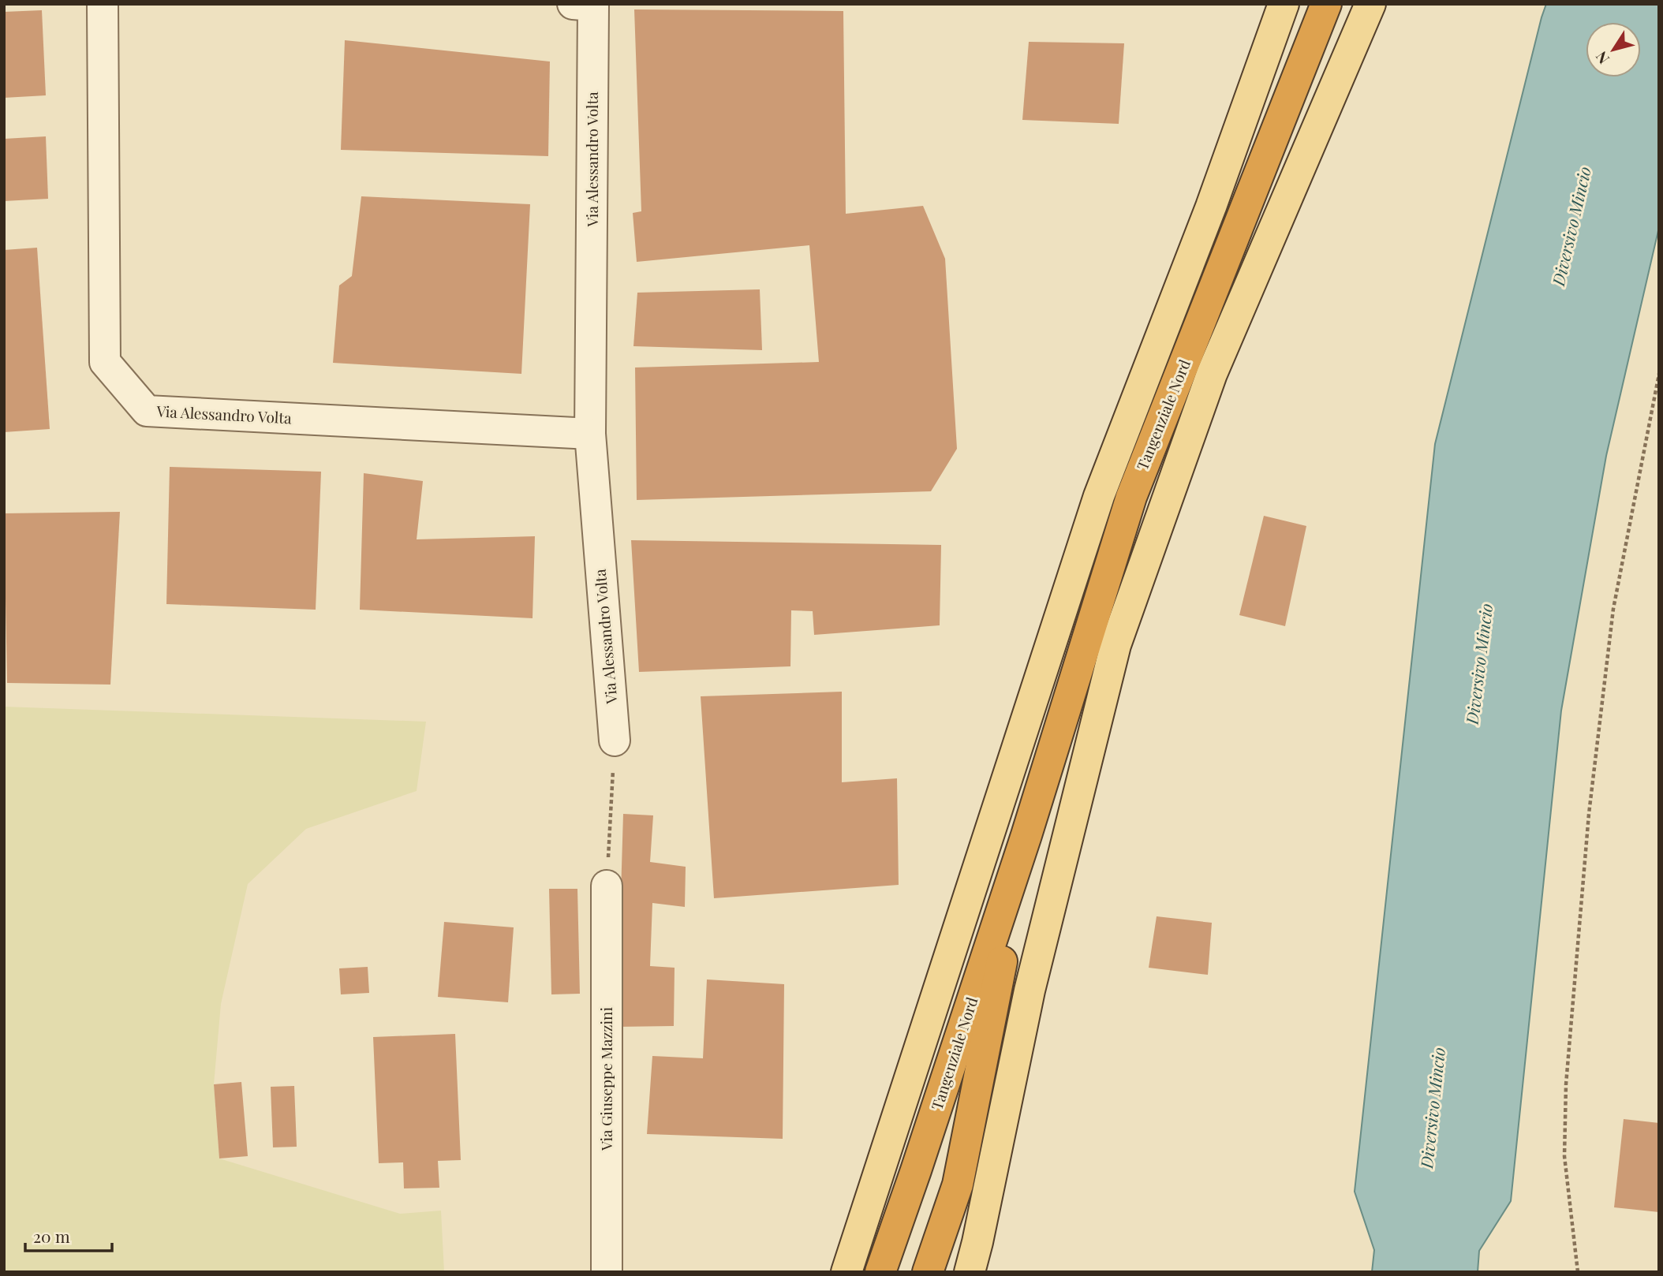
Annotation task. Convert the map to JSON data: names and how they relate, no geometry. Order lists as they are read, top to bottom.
{
  "streets": {
    "highway": ["Tangenziale Nord"],
    "street": ["Via Alessandro Volta", "Via Giuseppe Mazzini"]
  },
  "water": ["Diversivo Mincio"],
  "scale_bar": "20 m",
  "north": "bottom left"
}
